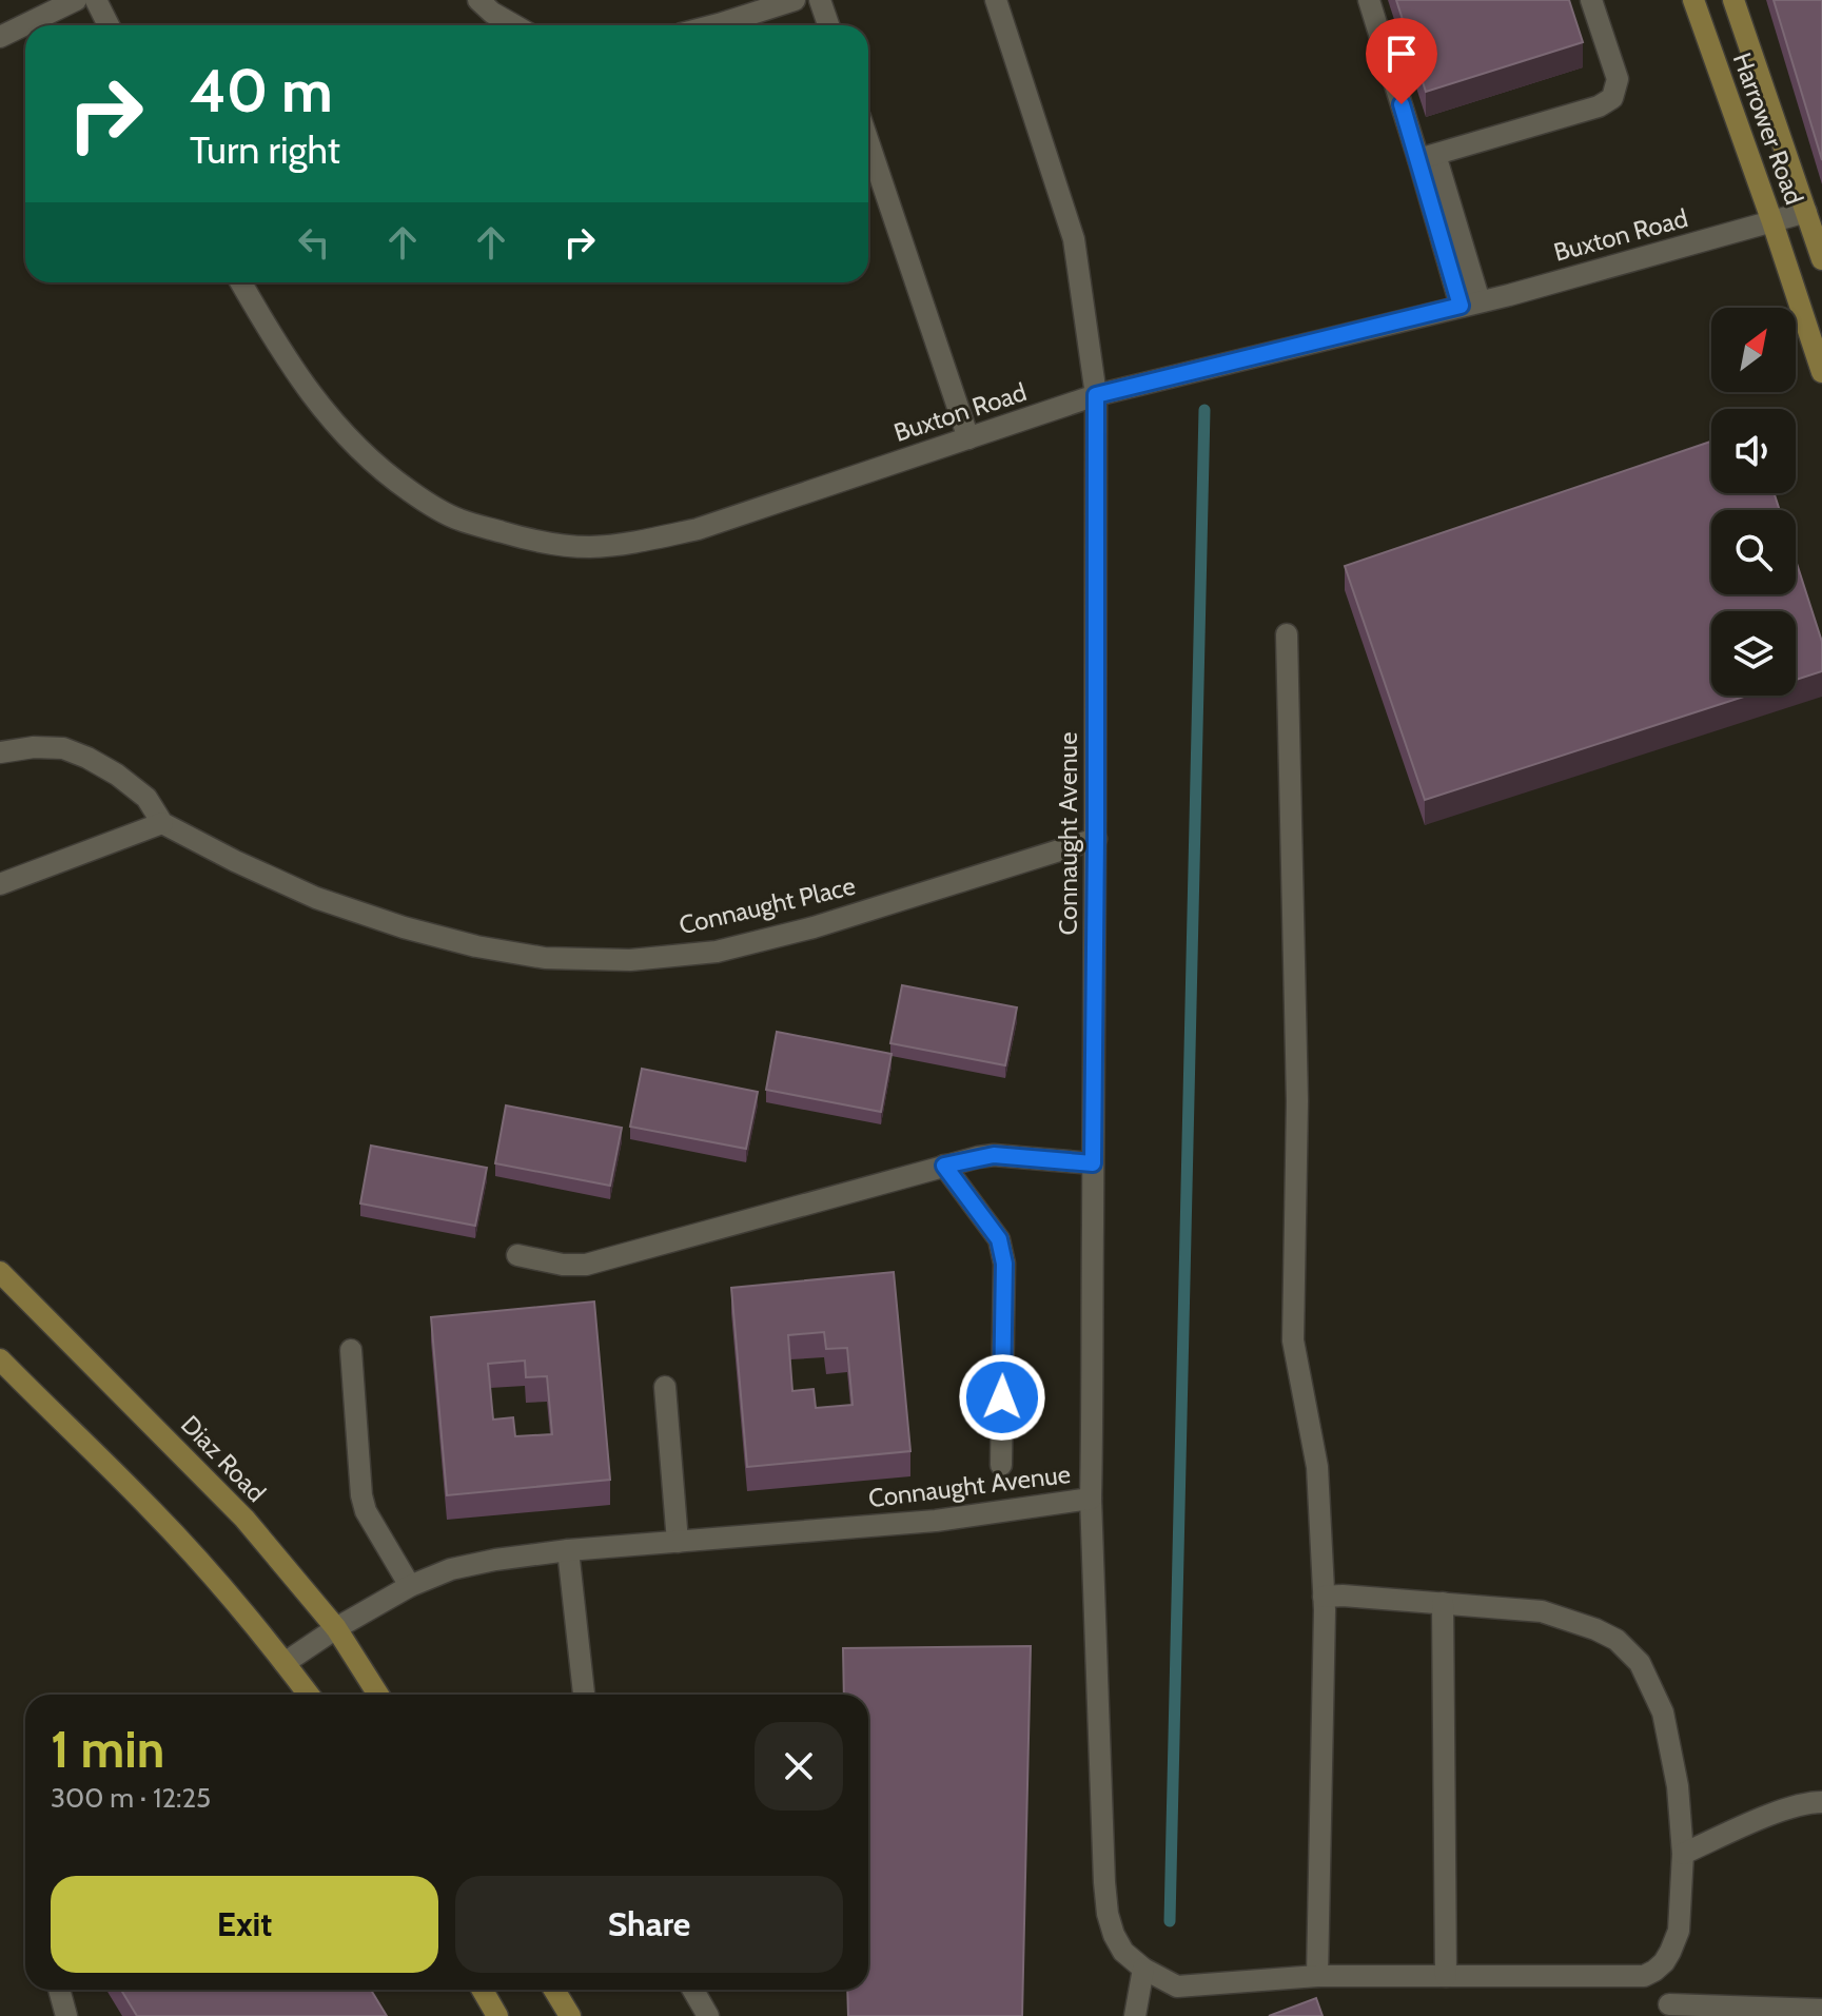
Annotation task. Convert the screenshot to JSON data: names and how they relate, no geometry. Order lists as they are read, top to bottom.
{
  "streets": {
    "street": [
      "Harrower Road",
      "Buxton Road",
      "Connaught Avenue",
      "Connaught Place",
      "Diaz Road"
    ]
  },
  "crossings": [
    ["Harrower Road", "Buxton Road"],
    ["Buxton Road", "Connaught Avenue"],
    ["Connaught Avenue", "Connaught Place"],
    ["Connaught Avenue", "Diaz Road"]
  ],
  "north": "top right",
  "page": {
    "turn": ["40 m", "Turn right"],
    "heading": ["1 min", "300 m · 12:25"],
    "buttons": ["Exit", "Share"]
  }
}
